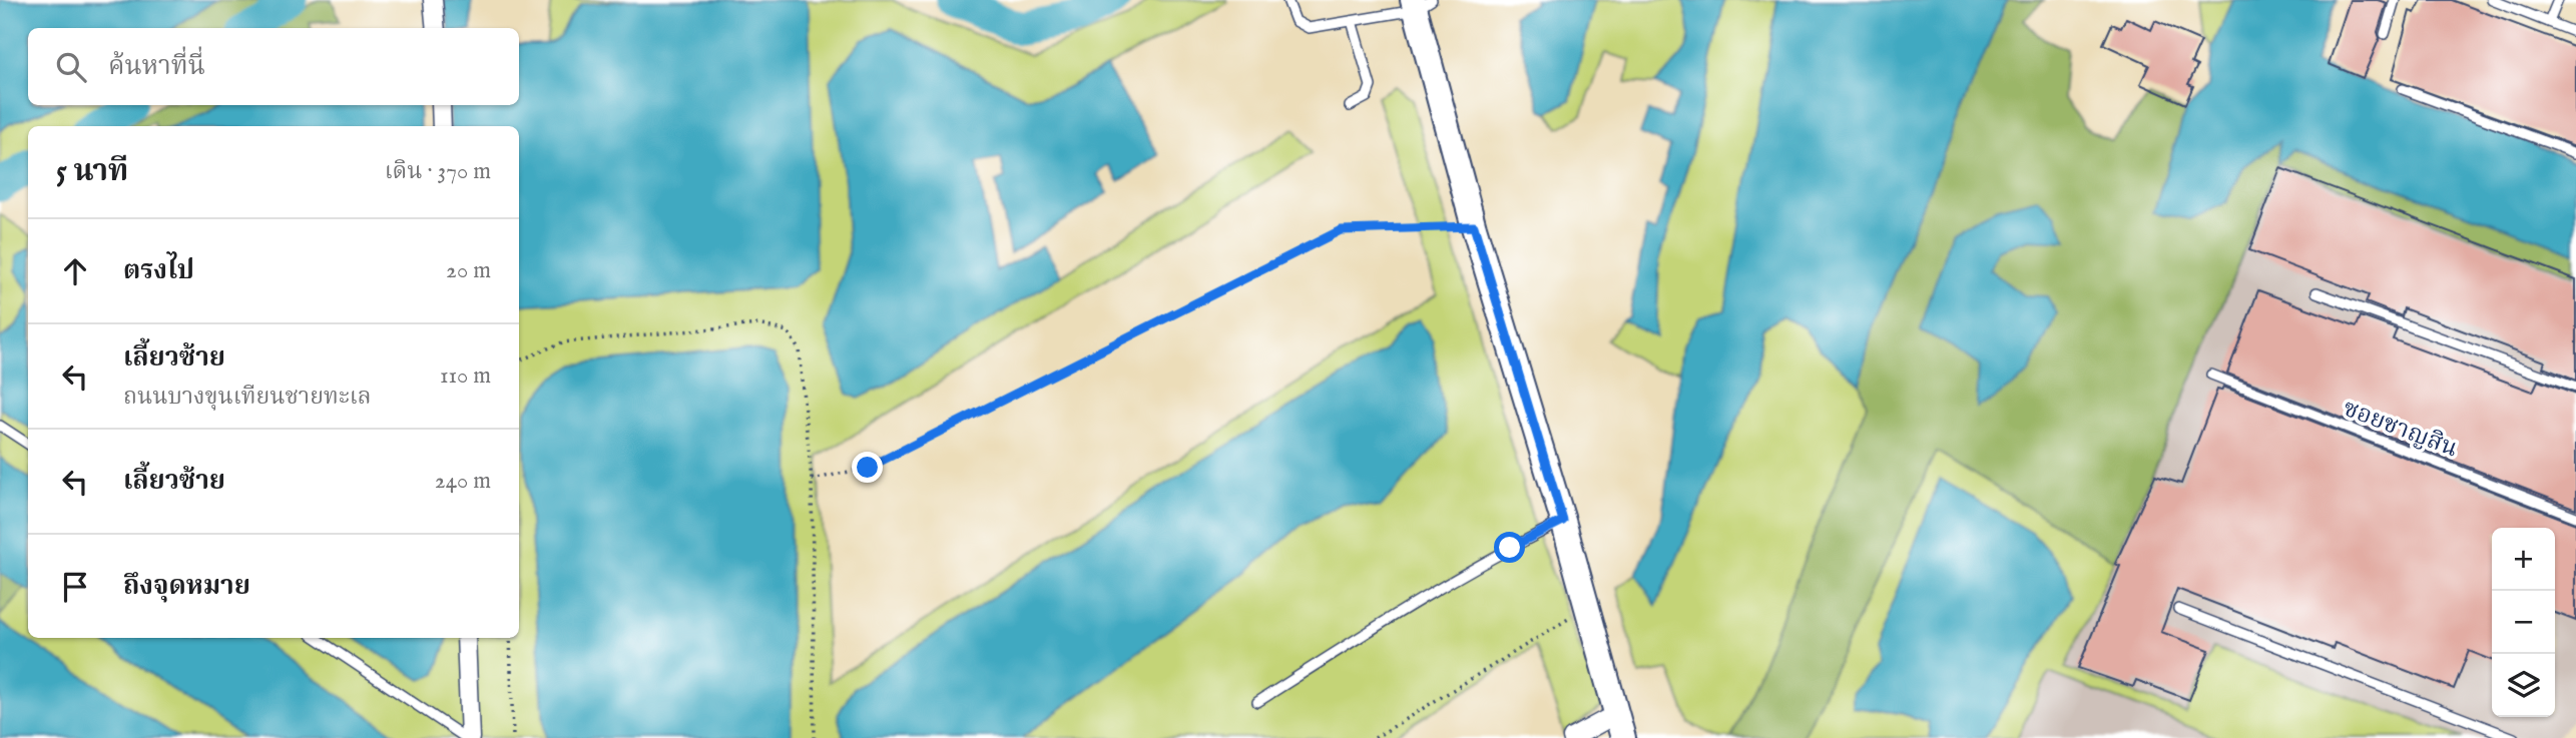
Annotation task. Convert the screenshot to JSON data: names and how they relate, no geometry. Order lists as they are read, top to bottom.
{
  "streets": {
    "lane": ["ซอยชาญสิน"]
  },
  "page": {
    "search": "ค้นหาที่นี่",
    "heading": ["5 นาที", "เดิน · 370 m"],
    "list": [
      ["ตรงไป", "20 m"],
      ["เลี้ยวซ้าย", "ถนนบางขุนเทียนชายทะเล", "110 m"],
      ["เลี้ยวซ้าย", "240 m"],
      "ถึงจุดหมาย"
    ],
    "map_buttons": ["+", "−"]
  }
}
